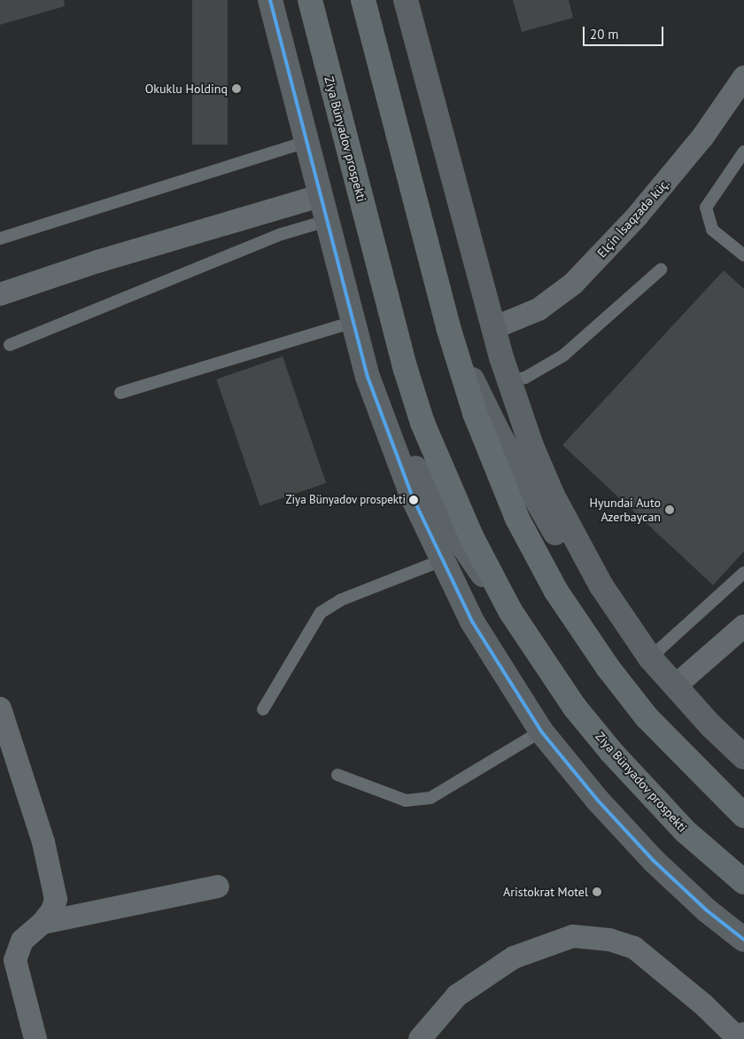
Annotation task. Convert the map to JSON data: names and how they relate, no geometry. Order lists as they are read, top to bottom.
{
  "streets": {
    "main road": ["Ziya Bünyadov prospekti"],
    "street": ["Elçin İsaqzadə küç."]
  },
  "places": [
    "Okuklu Holdinq",
    "Ziya Bünyadov prospekti",
    "Hyundai Auto Azerbaycan",
    "Aristokrat Motel"
  ],
  "scale_bar": "20 m"
}
